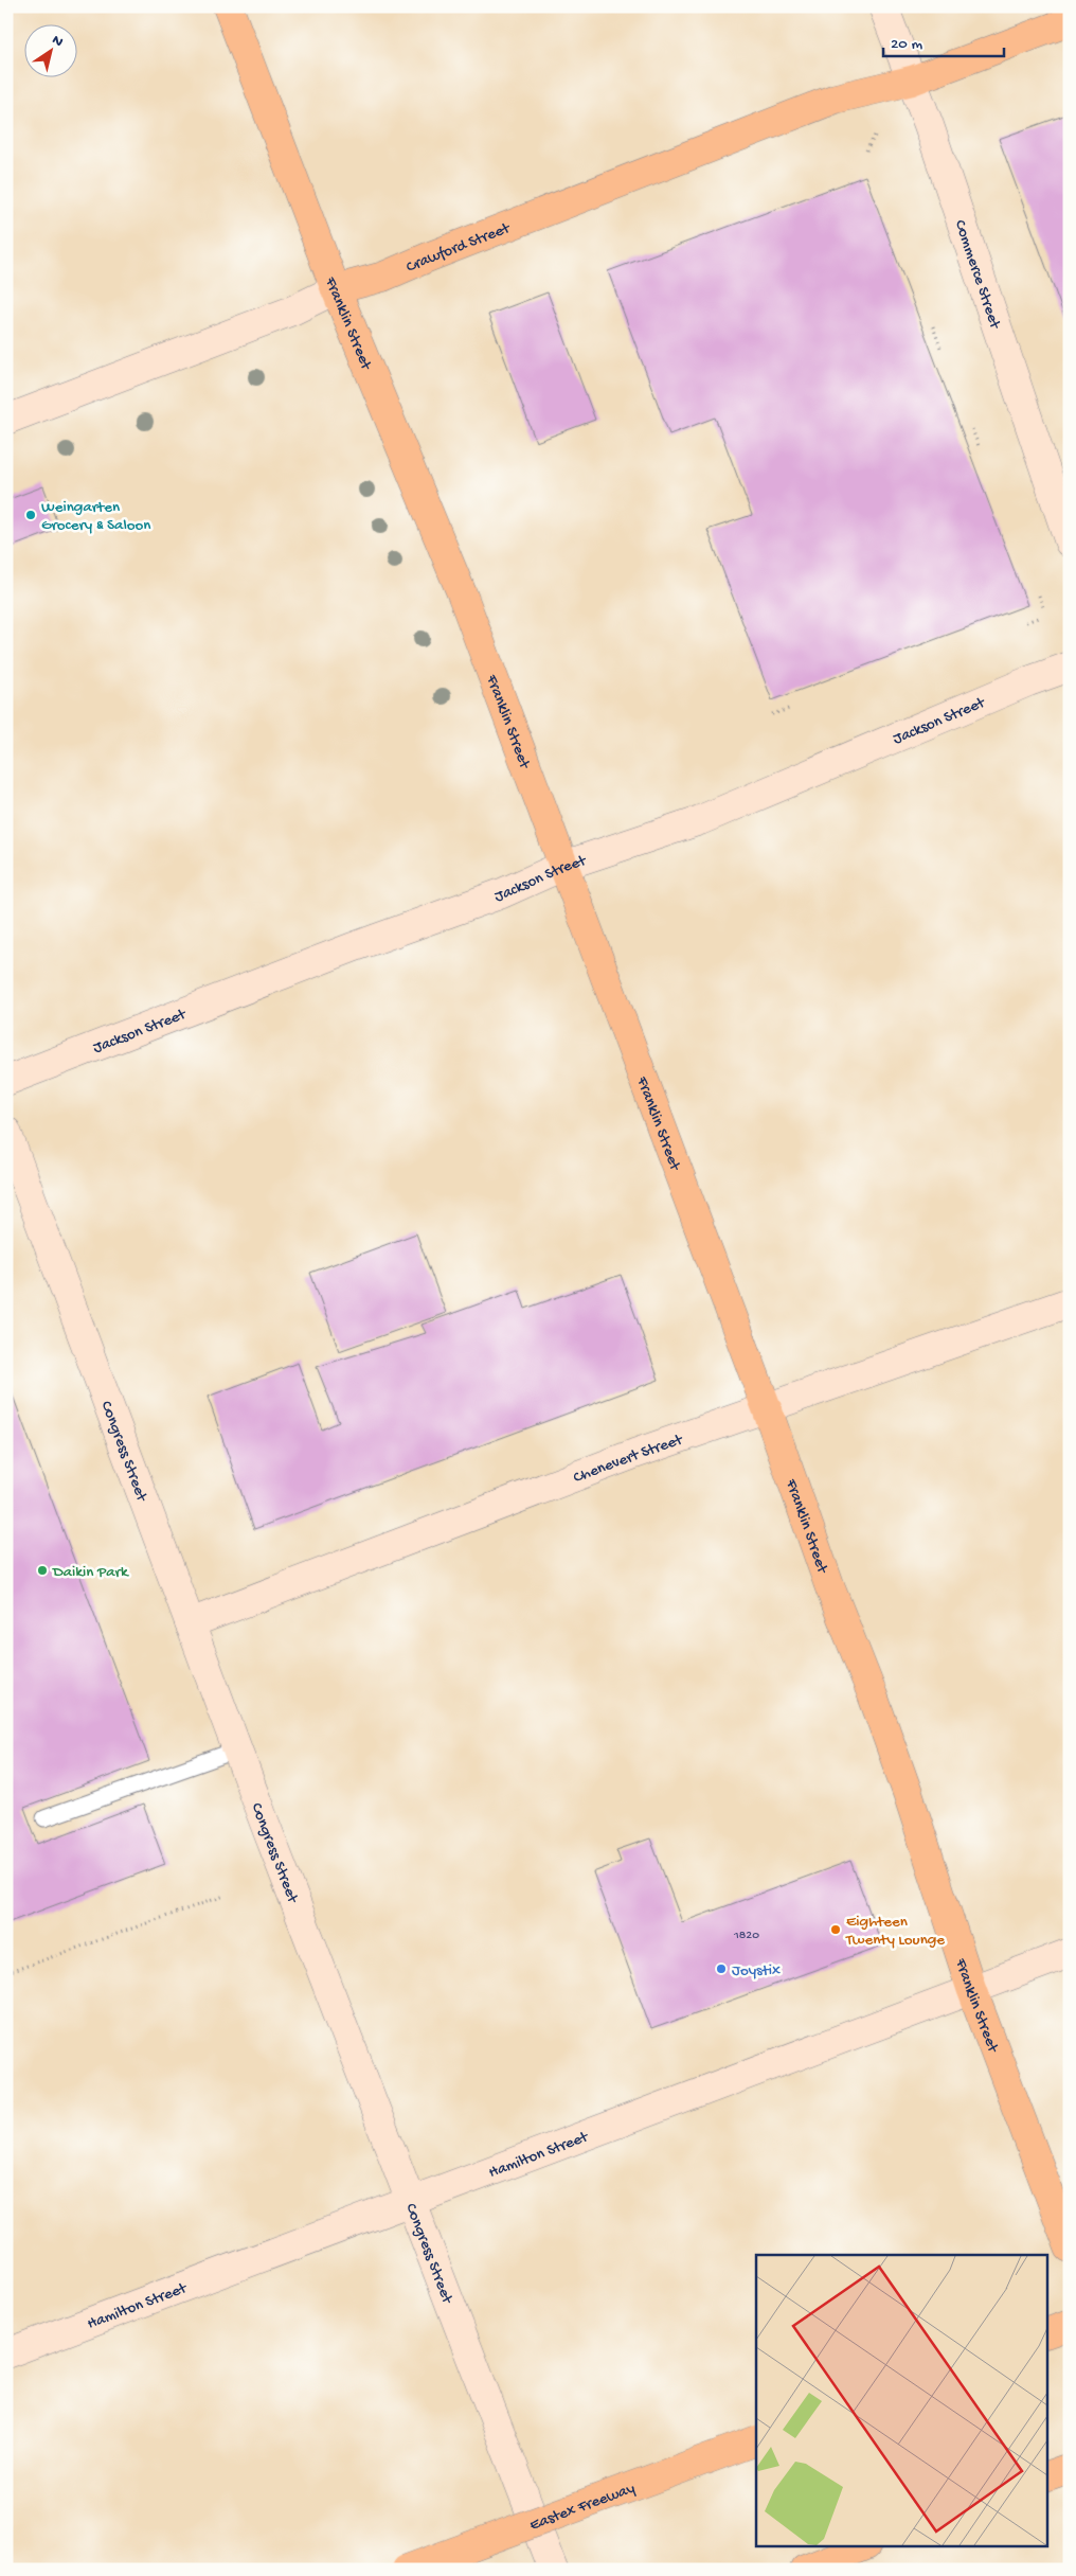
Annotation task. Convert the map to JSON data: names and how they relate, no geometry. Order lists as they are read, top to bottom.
{
  "streets": {
    "main road": ["Crawford Street", "Franklin Street", "Eastex Freeway"],
    "street": [
      "Commerce Street",
      "Jackson Street",
      "Congress Street",
      "Chenevert Street",
      "Hamilton Street"
    ]
  },
  "crossings": [
    ["Crawford Street", "Commerce Street"],
    ["Crawford Street", "Franklin Street"],
    ["Franklin Street", "Jackson Street"],
    ["Franklin Street", "Chenevert Street"],
    ["Franklin Street", "Hamilton Street"],
    ["Congress Street", "Chenevert Street"],
    ["Congress Street", "Hamilton Street"]
  ],
  "places": [
    "Weingarten Grocery & Saloon",
    "Daikin Park",
    "Eighteen Twenty Lounge",
    "Joystix"
  ],
  "house_numbers": ["1820"],
  "scale_bar": "20 m",
  "north": "top right"
}
